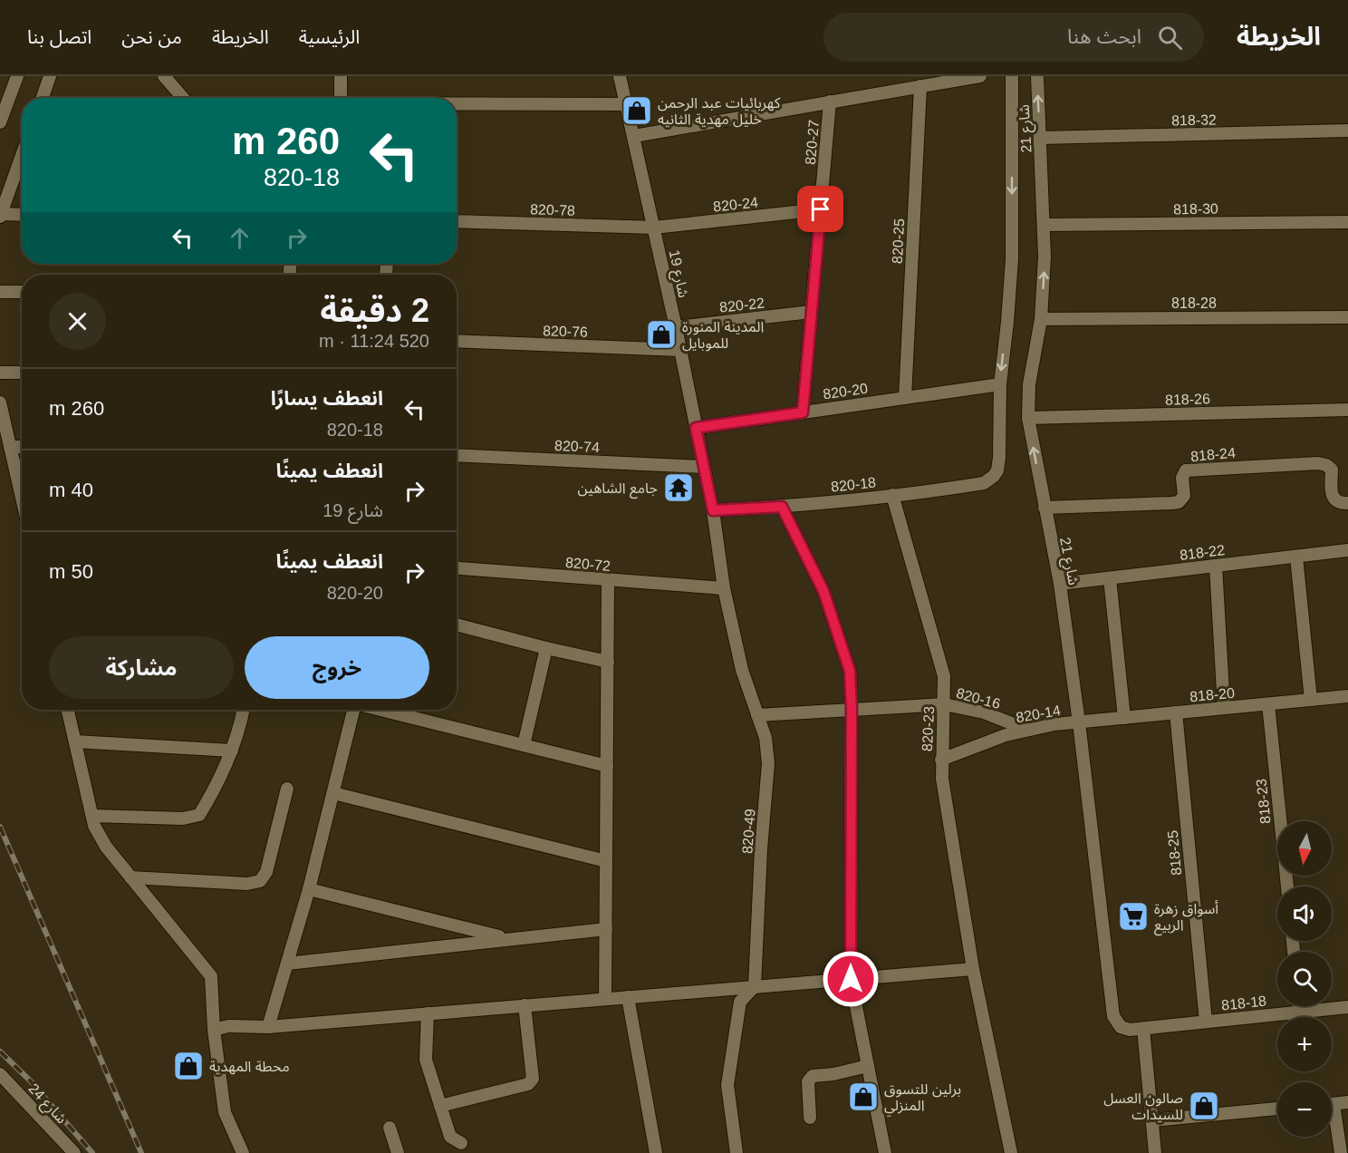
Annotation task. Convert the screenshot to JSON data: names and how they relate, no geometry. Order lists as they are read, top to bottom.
{
  "streets": {
    "street": [
      "818-32",
      "شارع 21",
      "820-27",
      "820-24",
      "818-30",
      "820-78",
      "820-25",
      "شارع 19",
      "818-28",
      "820-22",
      "820-76",
      "820-20",
      "818-26",
      "820-74",
      "818-24",
      "820-18",
      "818-22",
      "820-72",
      "818-20",
      "820-16",
      "820-14",
      "820-23",
      "818-23",
      "820-49",
      "818-25",
      "818-18",
      "شارع 24"
    ]
  },
  "crossings": [
    ["818-32", "شارع 21"],
    ["شارع 21", "818-30"],
    ["شارع 21", "818-28"],
    ["شارع 21", "820-20"],
    ["شارع 21", "818-26"],
    ["شارع 21", "818-24"],
    ["شارع 21", "820-18"],
    ["شارع 21", "818-22"],
    ["شارع 21", "818-20"],
    ["شارع 21", "820-14"],
    ["شارع 21", "818-18"],
    ["820-27", "820-24"],
    ["820-27", "820-22"],
    ["820-27", "820-20"],
    ["820-24", "820-78"],
    ["820-24", "شارع 19"],
    ["820-78", "شارع 19"],
    ["820-25", "820-20"],
    ["شارع 19", "820-22"],
    ["شارع 19", "820-76"],
    ["شارع 19", "820-20"],
    ["شارع 19", "820-74"],
    ["شارع 19", "820-18"],
    ["شارع 19", "820-49"],
    ["820-18", "820-23"],
    ["820-18", "820-49"],
    ["820-72", "820-49"],
    ["818-20", "820-14"],
    ["818-20", "818-23"],
    ["818-20", "818-25"],
    ["820-16", "820-14"],
    ["820-16", "820-23"],
    ["820-16", "820-49"],
    ["820-14", "820-23"],
    ["818-25", "818-18"]
  ],
  "places": {
    "shop": [
      "كهربائيات عبد الرحمن خليل مهدية الثانيه",
      "المدينة المنورة للموبايل",
      "محطة المهدية",
      "برلين للتسوق المنزلي",
      "صالون العسل للسيدات"
    ],
    "temple": ["جامع الشاهين"],
    "supermarket": ["أسواق زهرة الربيع"]
  },
  "north": "bottom",
  "page": {
    "header": "الخريطة",
    "search": "ابحث هنا",
    "nav": [
      "الرئيسية",
      "الخريطة",
      "من نحن",
      "اتصل بنا"
    ],
    "turn": ["260 m", "820-18"],
    "heading": ["2 دقيقة", "520 m · 11:24"],
    "list": [
      {
        "name": "انعطف يسارًا",
        "note": "820-18",
        "value": "260 m"
      },
      {
        "name": "انعطف يمينًا",
        "note": "شارع 19",
        "value": "40 m"
      },
      {
        "name": "انعطف يمينًا",
        "note": "820-20",
        "value": "50 m"
      }
    ],
    "buttons": ["خروج", "مشاركة"],
    "map_buttons": ["+", "−"]
  }
}
